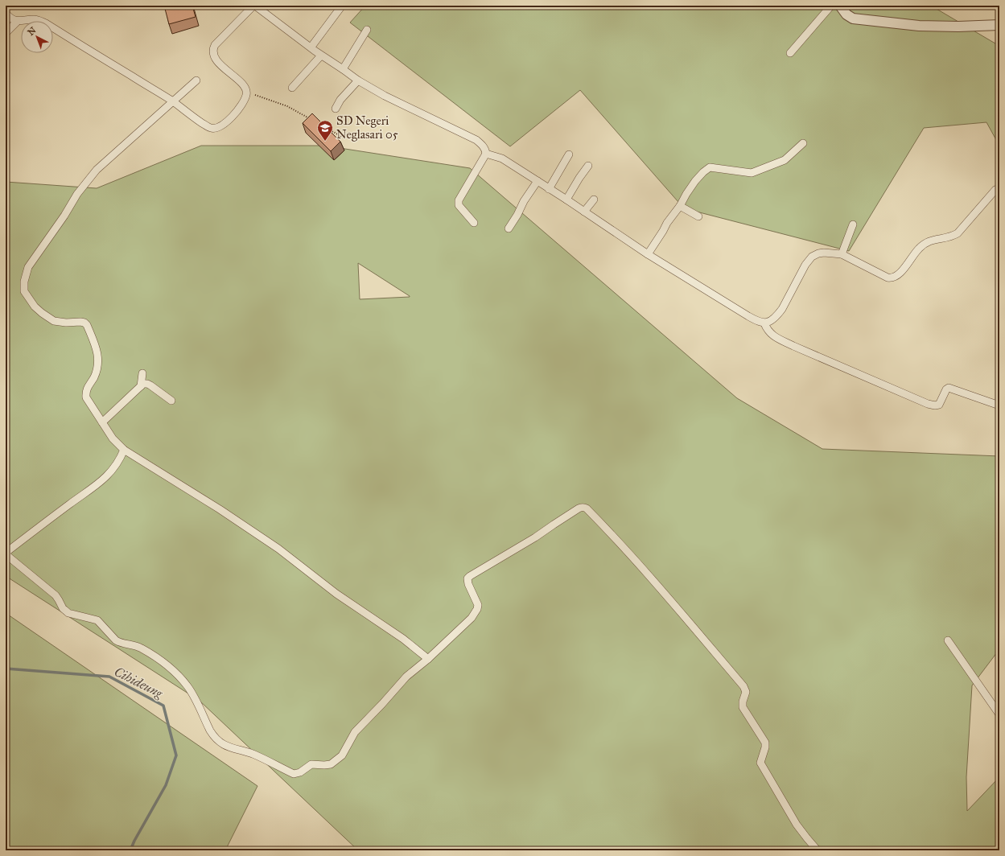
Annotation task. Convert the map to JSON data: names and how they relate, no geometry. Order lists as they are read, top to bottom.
{
  "water": ["Cihideung"],
  "places": {
    "school or university": ["SD Negeri Neglasari 05"]
  },
  "north": "top left"
}
